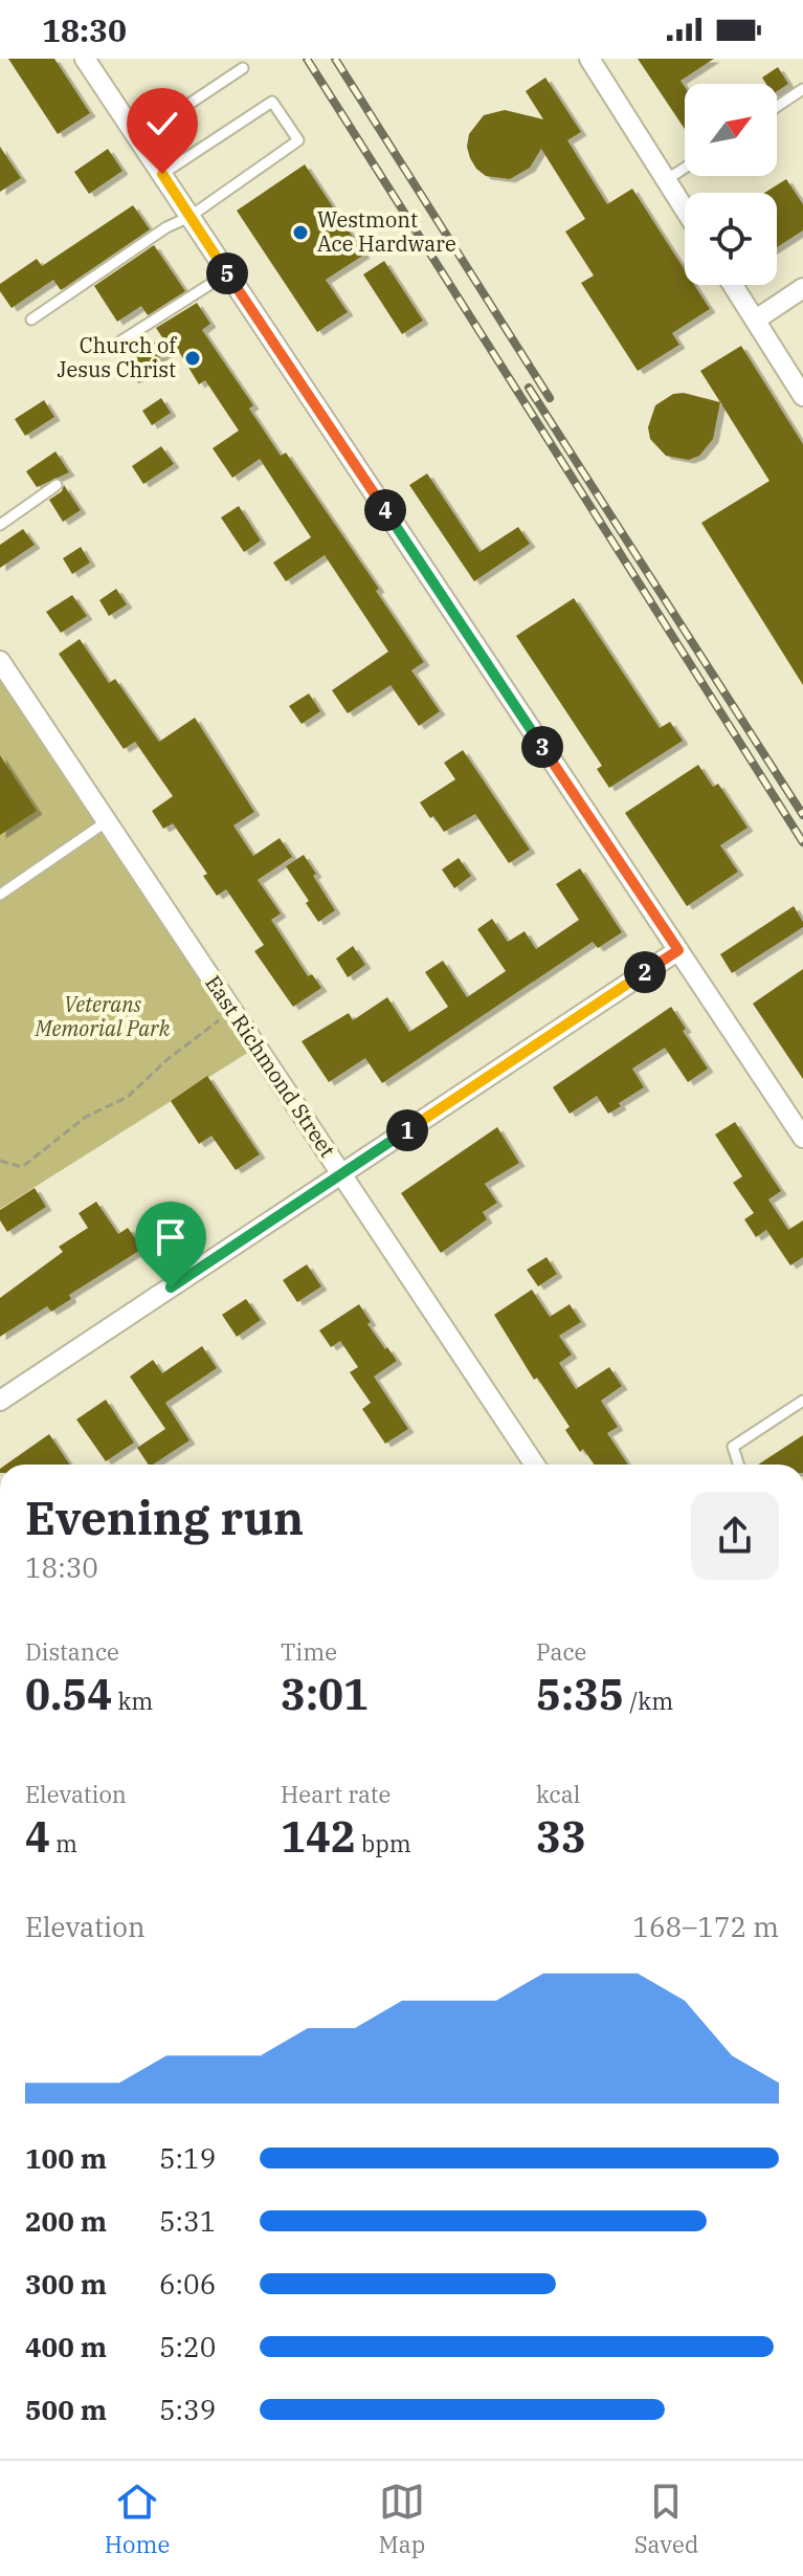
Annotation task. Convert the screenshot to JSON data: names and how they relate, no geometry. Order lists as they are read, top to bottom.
{
  "streets": {
    "street": ["East Richmond Street"]
  },
  "parks": ["Veterans Memorial Park"],
  "places": ["Westmont Ace Hardware", "Church of Jesus Christ"],
  "north": "top right",
  "page": {
    "status": "18:30",
    "pins": [
      "5",
      "4",
      "3",
      "2",
      "1"
    ],
    "heading": ["Evening run", "18:30"],
    "stats": [
      ["Distance", "0.54 km"],
      ["Time", "3:01"],
      ["Pace", "5:35 /km"],
      ["Elevation", "4 m"],
      ["Heart rate", "142 bpm"],
      ["kcal", "33"]
    ],
    "chart": ["Elevation", "168–172 m"],
    "list": [
      {
        "name": "100 m",
        "note": "5:19"
      },
      {
        "name": "200 m",
        "note": "5:31"
      },
      {
        "name": "300 m",
        "note": "6:06"
      },
      {
        "name": "400 m",
        "note": "5:20"
      },
      {
        "name": "500 m",
        "note": "5:39"
      }
    ],
    "tabs": ["Home", "Map", "Saved"]
  }
}
